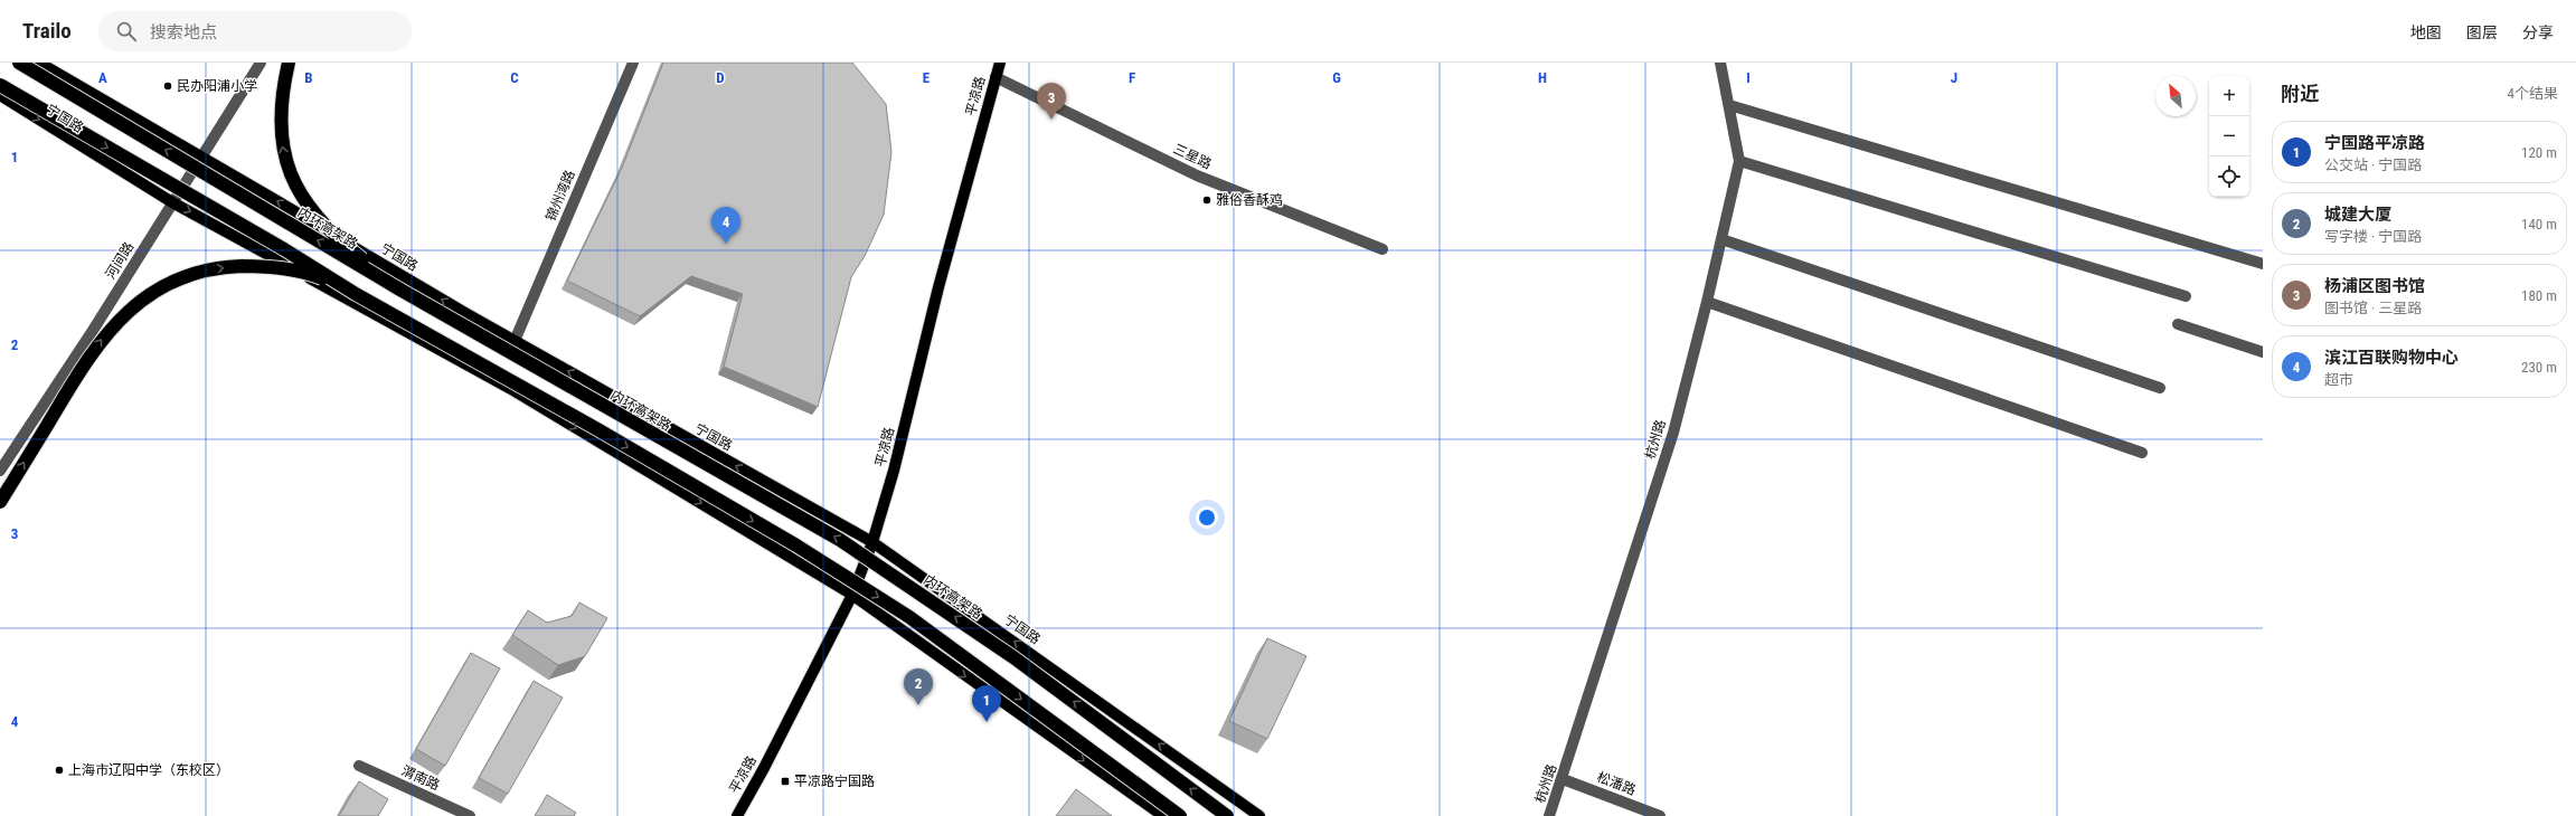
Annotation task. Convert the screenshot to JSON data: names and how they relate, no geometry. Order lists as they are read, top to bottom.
{
  "streets": {
    "highway": ["内环高架路"],
    "main road": ["平凉路", "宁国路"],
    "street": [
      "三星路",
      "锦州湾路",
      "河间路",
      "杭州路",
      "渭南路",
      "松潘路"
    ]
  },
  "crossings": [
    ["平凉路", "宁国路"],
    ["平凉路", "三星路"],
    ["宁国路", "锦州湾路"],
    ["宁国路", "河间路"],
    ["杭州路", "松潘路"]
  ],
  "places": {
    "other": ["民办阳浦小学", "雅俗香酥鸡", "上海市辽阳中学（东校区）"],
    "transit": ["平凉路宁国路"]
  },
  "north": "top left",
  "page": {
    "header": "Trailo",
    "search": "搜索地点",
    "nav": ["地图", "图层", "分享"],
    "heading": ["附近", "4个结果"],
    "map_buttons": ["+", "−"],
    "pins": [
      "3",
      "4",
      "2",
      "1"
    ],
    "list": [
      {
        "mark": "1",
        "name": "宁国路平凉路",
        "note": "公交站 · 宁国路",
        "value": "120 m"
      },
      {
        "mark": "2",
        "name": "城建大厦",
        "note": "写字楼 · 宁国路",
        "value": "140 m"
      },
      {
        "mark": "3",
        "name": "杨浦区图书馆",
        "note": "图书馆 · 三星路",
        "value": "180 m"
      },
      {
        "mark": "4",
        "name": "滨江百联购物中心",
        "note": "超市",
        "value": "230 m"
      }
    ]
  },
  "grid": {
    "columns": [
      "A",
      "B",
      "C",
      "D",
      "E",
      "F",
      "G",
      "H",
      "I",
      "J"
    ],
    "rows": [
      "1",
      "2",
      "3",
      "4"
    ]
  }
}
